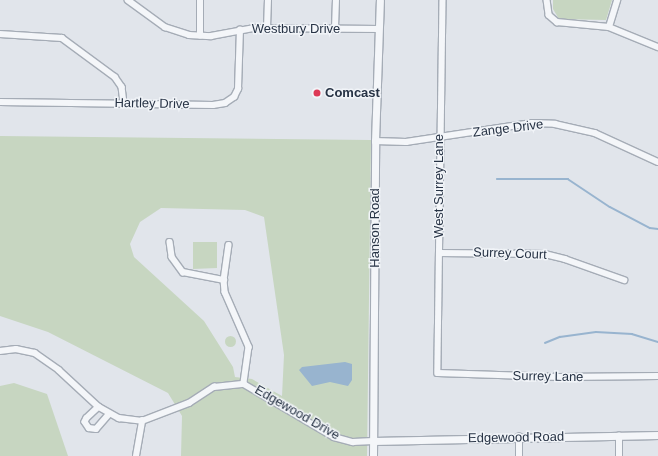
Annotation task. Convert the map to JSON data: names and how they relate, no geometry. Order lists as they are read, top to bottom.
{
  "streets": {
    "street": [
      "Westbury Drive",
      "Hartley Drive",
      "Zange Drive",
      "West Surrey Lane",
      "Hanson Road",
      "Surrey Court",
      "Surrey Lane",
      "Edgewood Drive",
      "Edgewood Road"
    ]
  },
  "crossings": [
    ["Westbury Drive", "Hartley Drive"],
    ["Westbury Drive", "Hanson Road"],
    ["Zange Drive", "West Surrey Lane"],
    ["Zange Drive", "Hanson Road"],
    ["West Surrey Lane", "Surrey Court"],
    ["West Surrey Lane", "Surrey Lane"],
    ["Hanson Road", "Edgewood Drive"],
    ["Hanson Road", "Edgewood Road"],
    ["Edgewood Drive", "Edgewood Road"]
  ],
  "places": ["Comcast"]
}
